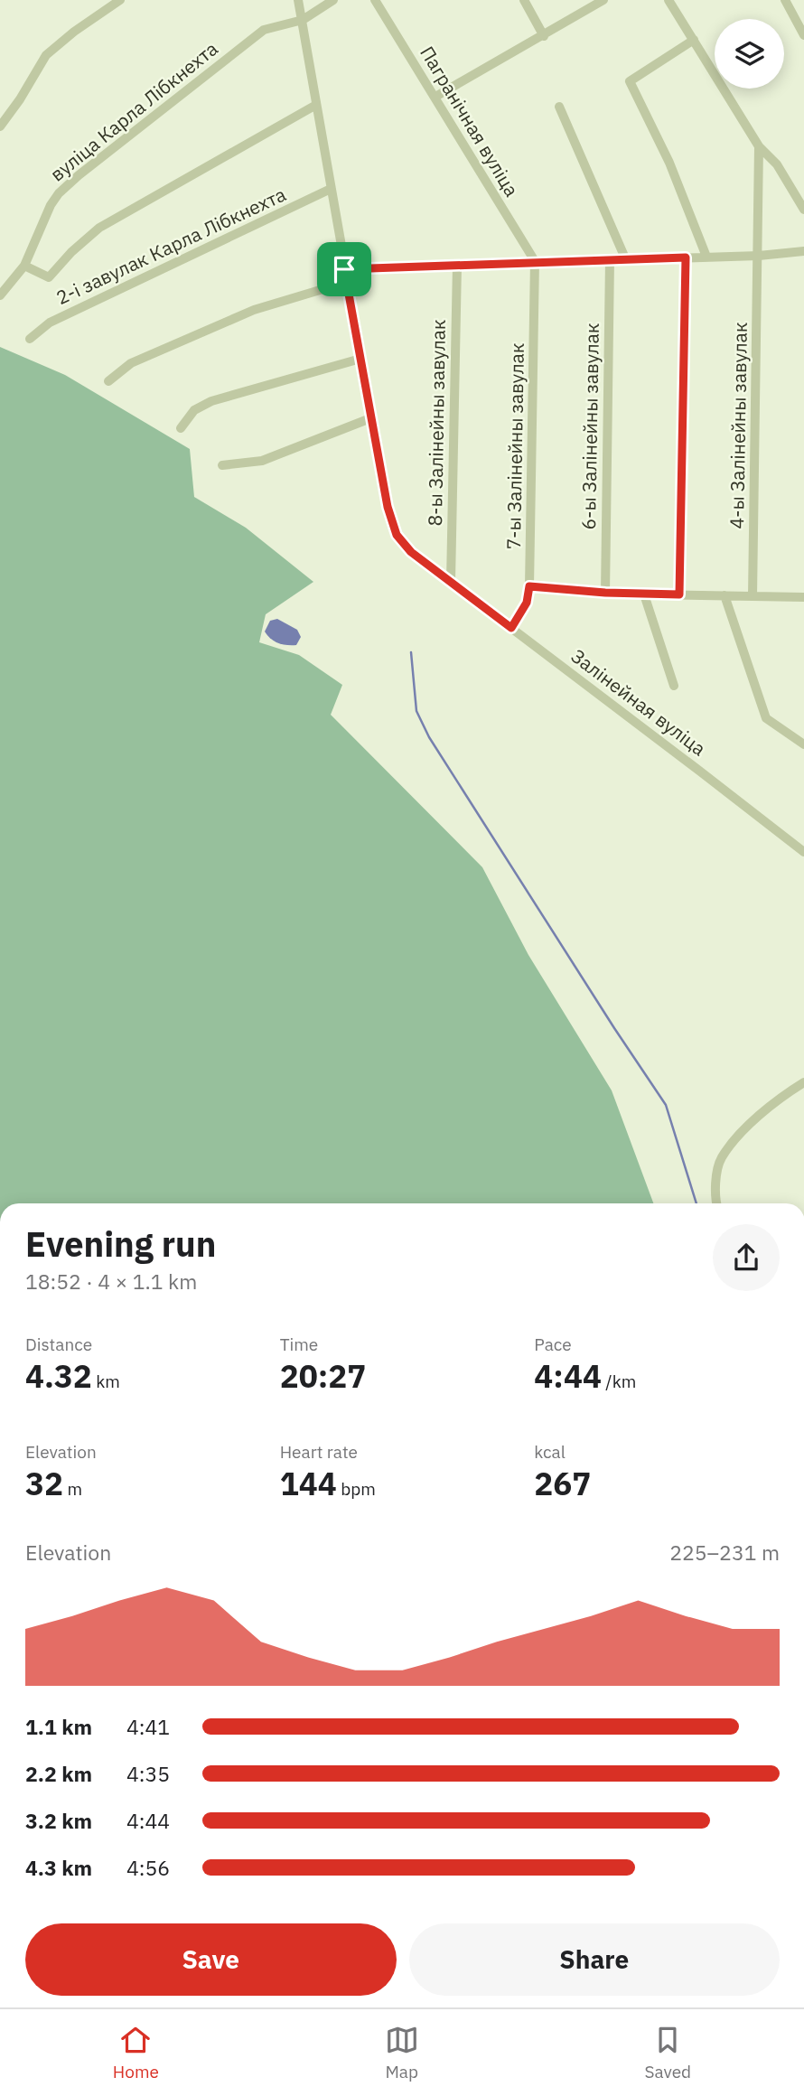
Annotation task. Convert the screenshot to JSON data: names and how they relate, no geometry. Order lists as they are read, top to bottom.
{
  "streets": {
    "street": [
      "вуліца Карла Лібкнехта",
      "Пагранічная вуліца",
      "2-і завулак Карла Лібкнехта",
      "8-ы Залінейны завулак",
      "4-ы Залінейны завулак",
      "6-ы Залінейны завулак",
      "7-ы Залінейны завулак",
      "Залінейная вуліца"
    ]
  },
  "crossings": [
    ["вуліца Карла Лібкнехта", "Залінейная вуліца"],
    ["Пагранічная вуліца", "7-ы Залінейны завулак"],
    ["2-і завулак Карла Лібкнехта", "Залінейная вуліца"],
    ["8-ы Залінейны завулак", "Залінейная вуліца"],
    ["7-ы Залінейны завулак", "Залінейная вуліца"]
  ],
  "page": {
    "heading": ["Evening run", "18:52 · 4 × 1.1 km"],
    "stats": [
      ["Distance", "4.32 km"],
      ["Time", "20:27"],
      ["Pace", "4:44 /km"],
      ["Elevation", "32 m"],
      ["Heart rate", "144 bpm"],
      ["kcal", "267"]
    ],
    "chart": ["Elevation", "225–231 m"],
    "list": [
      {
        "name": "1.1 km",
        "note": "4:41"
      },
      {
        "name": "2.2 km",
        "note": "4:35"
      },
      {
        "name": "3.2 km",
        "note": "4:44"
      },
      {
        "name": "4.3 km",
        "note": "4:56"
      }
    ],
    "buttons": ["Save", "Share"],
    "tabs": ["Home", "Map", "Saved"]
  }
}
